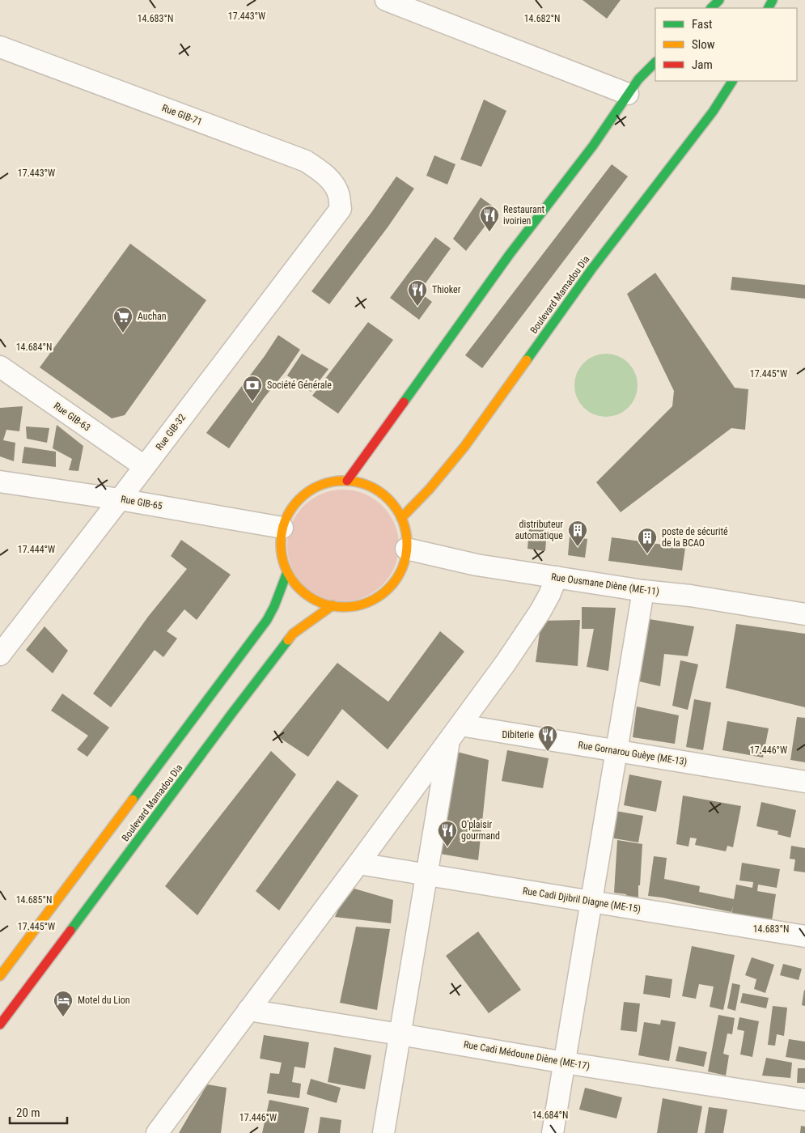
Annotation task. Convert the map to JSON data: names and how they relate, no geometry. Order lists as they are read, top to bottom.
{
  "streets": {
    "street": [
      "Rue GIB-71",
      "Boulevard Mamadou Dia",
      "Rue GIB-63",
      "Rue GIB-32",
      "Rue GIB-65",
      "Rue Ousmane Diène (ME-11)",
      "Rue Gornarou Guèye (ME-13)",
      "Rue Cadi Djibril Diagne (ME-15)",
      "Rue Cadi Médoune Diène (ME-17)"
    ]
  },
  "crossings": [
    ["Rue GIB-71", "Rue GIB-32"],
    ["Boulevard Mamadou Dia", "Rue GIB-65"],
    ["Boulevard Mamadou Dia", "Rue Ousmane Diène (ME-11)"],
    ["Rue GIB-63", "Rue GIB-32"],
    ["Rue GIB-32", "Rue GIB-65"],
    ["Rue GIB-65", "Rue Ousmane Diène (ME-11)"]
  ],
  "places": {
    "restaurant": [
      "Restaurant ivoirien",
      "Thioker",
      "Dibiterie",
      "O'plaisir gourmand"
    ],
    "supermarket": ["Auchan"],
    "bank": ["Société Générale"],
    "building": ["distributeur automatique", "poste de sécurité de la BCAO"],
    "hotel": ["Motel du Lion"]
  },
  "legend": ["Fast", "Slow", "Jam"],
  "scale_bar": "20 m",
  "coordinates": [
    "17.443°W",
    "14.683°N",
    "14.682°N",
    "14.684°N",
    "17.445°W",
    "17.444°W",
    "17.446°W",
    "14.685°N"
  ]
}
